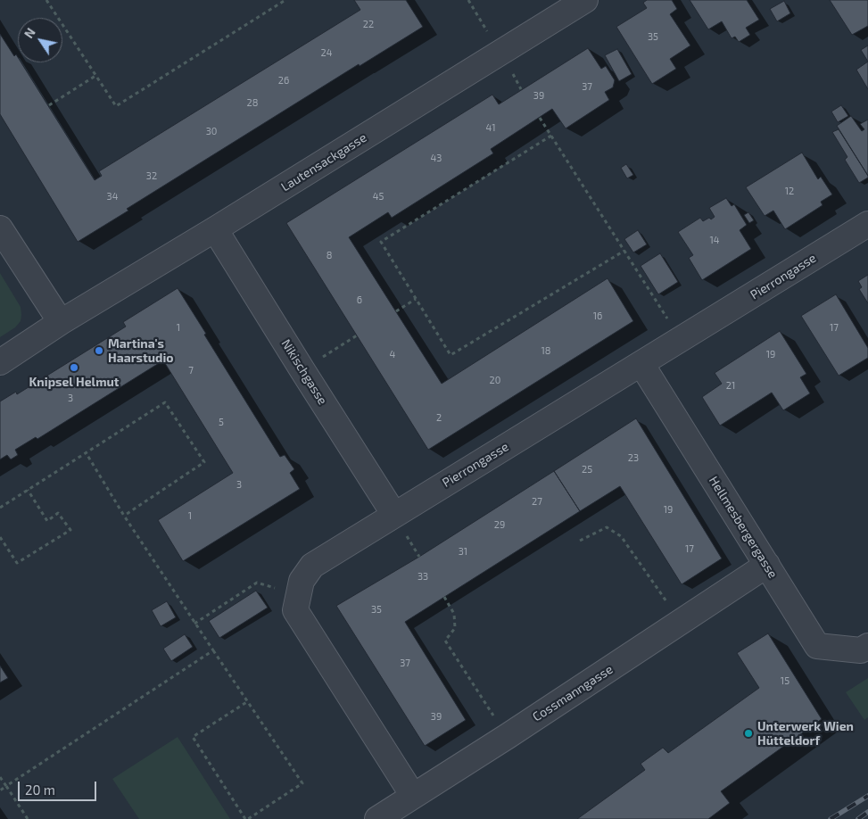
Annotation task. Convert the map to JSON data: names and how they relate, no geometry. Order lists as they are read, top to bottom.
{
  "streets": {
    "street": [
      "Lautensackgasse",
      "Pierrongasse",
      "Nikischgasse",
      "Hellmesbergergasse",
      "Cossmanngasse"
    ]
  },
  "crossings": [
    ["Lautensackgasse", "Nikischgasse"],
    ["Pierrongasse", "Nikischgasse"],
    ["Pierrongasse", "Hellmesbergergasse"],
    ["Pierrongasse", "Cossmanngasse"],
    ["Hellmesbergergasse", "Cossmanngasse"]
  ],
  "places": ["Martina's Haarstudio", "Knipsel Helmut", "Unterwerk Wien Hütteldorf"],
  "house_numbers": [
    "22",
    "35",
    "24",
    "26",
    "37",
    "39",
    "28",
    "41",
    "30",
    "43",
    "32",
    "12",
    "34",
    "45",
    "14",
    "8",
    "6",
    "16",
    "1",
    "17",
    "18",
    "4",
    "19",
    "7",
    "20",
    "21",
    "3",
    "2",
    "5",
    "23",
    "25",
    "3",
    "27",
    "19",
    "1",
    "29",
    "17",
    "31",
    "33",
    "35",
    "37",
    "15",
    "39"
  ],
  "scale_bar": "20 m",
  "north": "top left"
}
